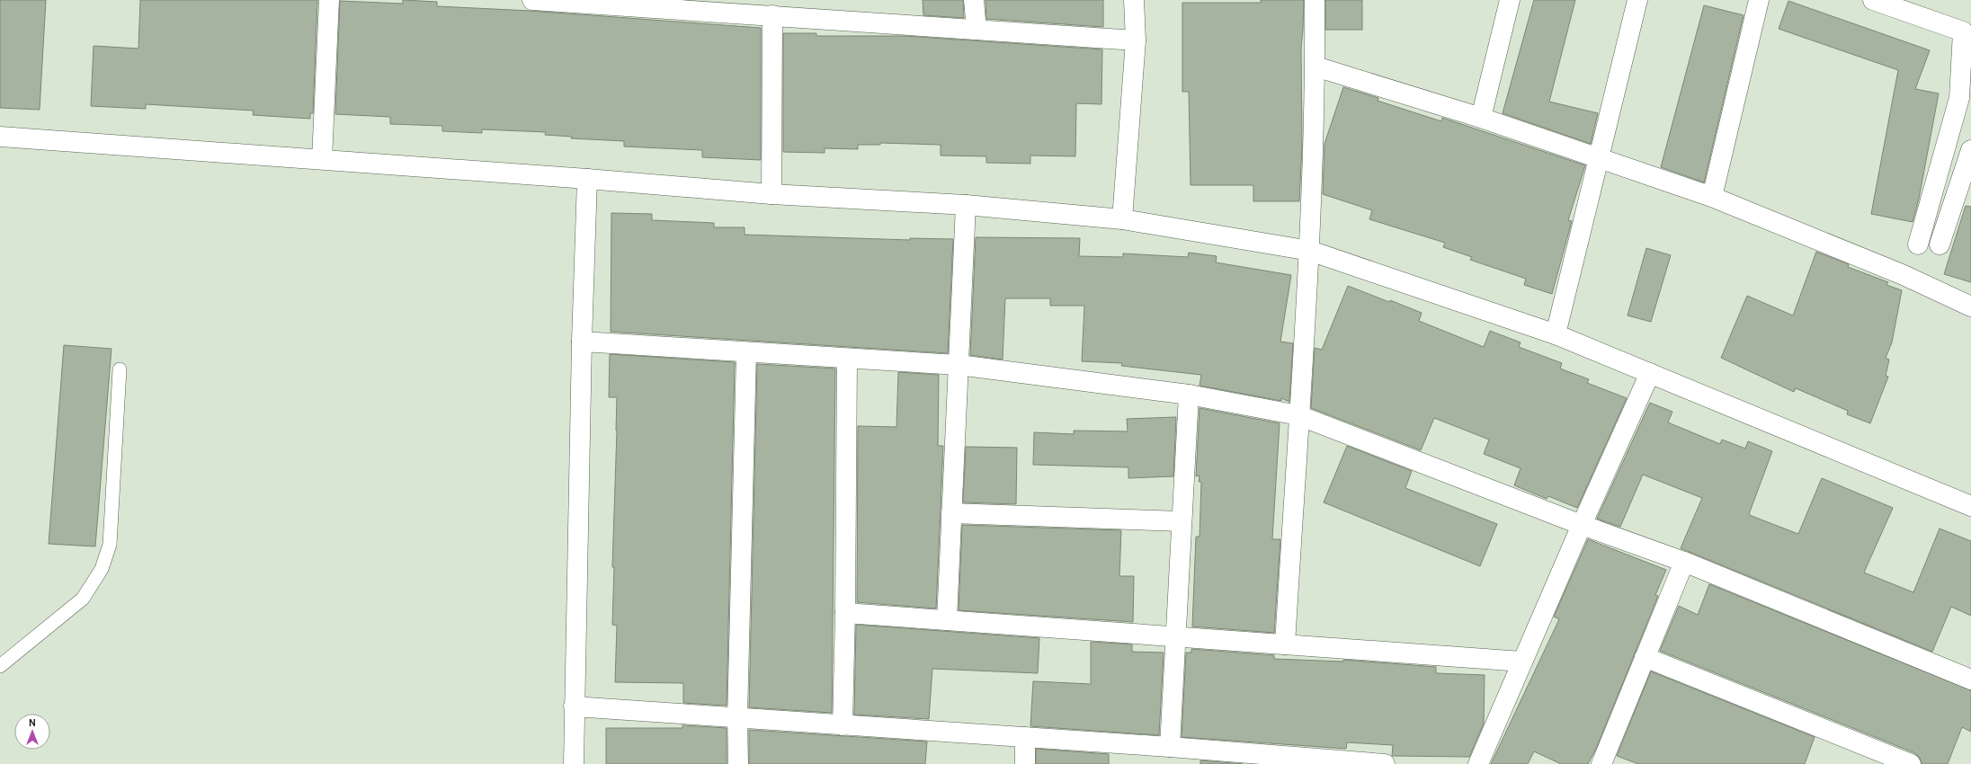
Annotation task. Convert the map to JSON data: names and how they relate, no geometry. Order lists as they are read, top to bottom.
{
  "north": "top"
}
